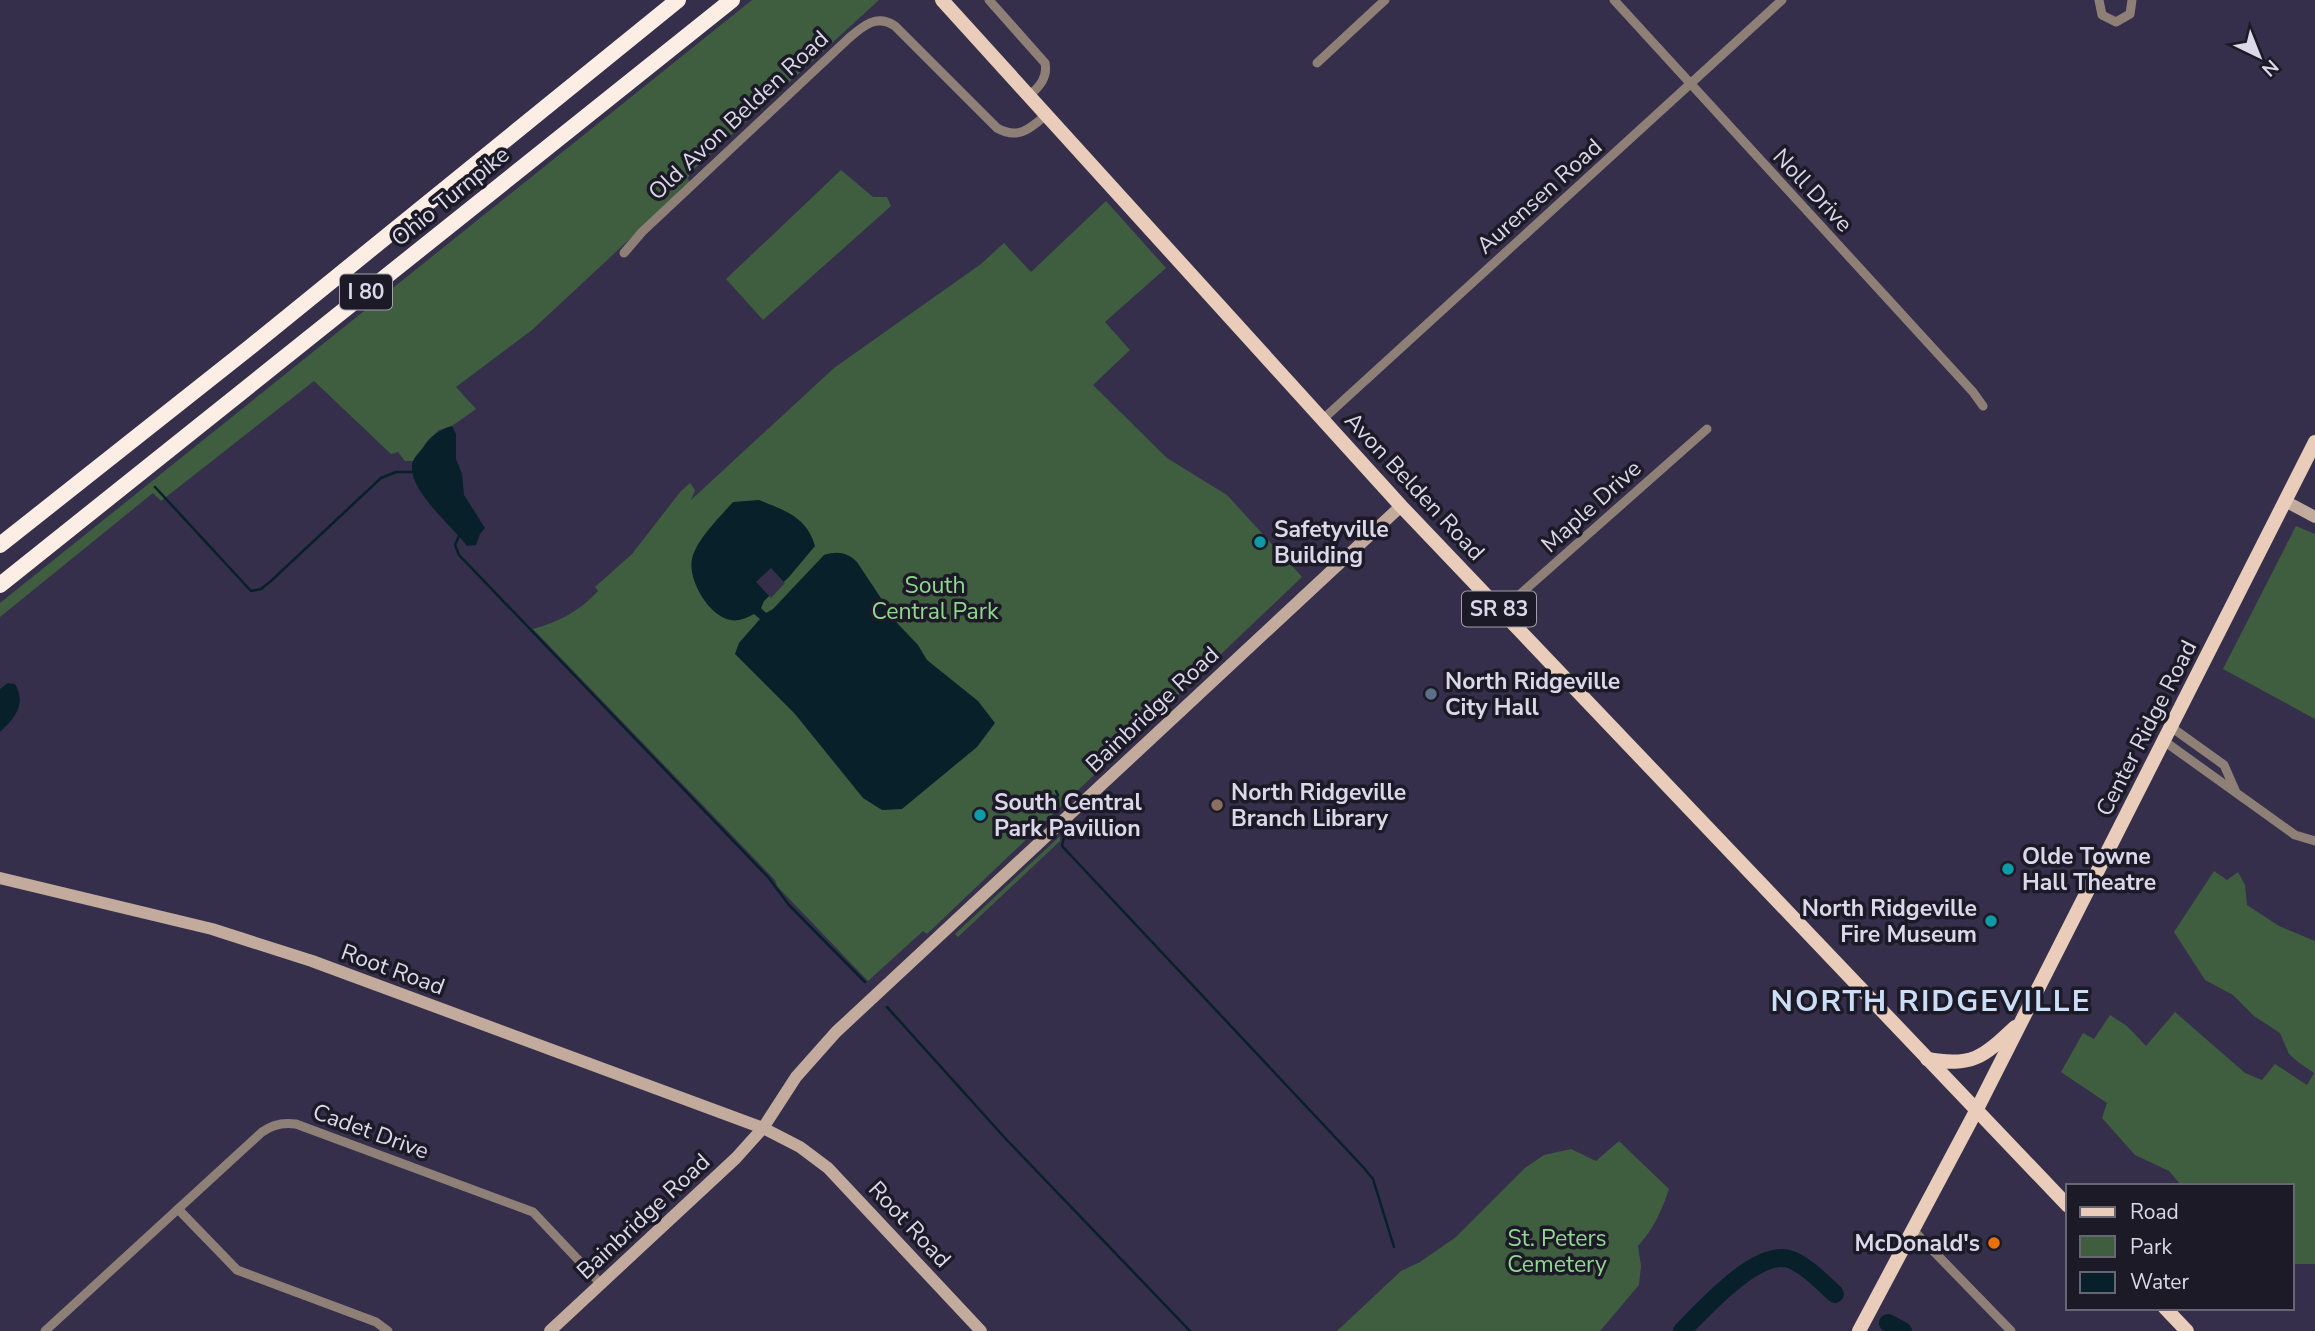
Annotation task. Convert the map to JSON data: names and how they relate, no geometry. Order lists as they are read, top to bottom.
{
  "streets": {
    "highway": ["Ohio Turnpike", "I 80"],
    "main road": ["Avon Belden Road", "SR 83", "Center Ridge Road"],
    "street": [
      "Old Avon Belden Road",
      "Noll Drive",
      "Aurensen Road",
      "Maple Drive",
      "Bainbridge Road",
      "Root Road",
      "Cadet Drive"
    ]
  },
  "crossings": [
    ["Old Avon Belden Road", "Avon Belden Road"],
    ["Noll Drive", "Aurensen Road"],
    ["Aurensen Road", "Avon Belden Road"],
    ["Avon Belden Road", "Maple Drive"],
    ["Avon Belden Road", "Bainbridge Road"],
    ["Avon Belden Road", "Center Ridge Road"],
    ["Bainbridge Road", "Root Road"],
    ["Bainbridge Road", "Cadet Drive"]
  ],
  "districts": ["NORTH RIDGEVILLE"],
  "parks": ["South Central Park", "St. Peters Cemetery"],
  "places": [
    "Safetyville Building",
    "North Ridgeville City Hall",
    "North Ridgeville Branch Library",
    "South Central Park Pavillion",
    "Olde Towne Hall Theatre",
    "North Ridgeville Fire Museum",
    "McDonald's"
  ],
  "legend": ["Road", "Park", "Water"],
  "north": "bottom right"
}
